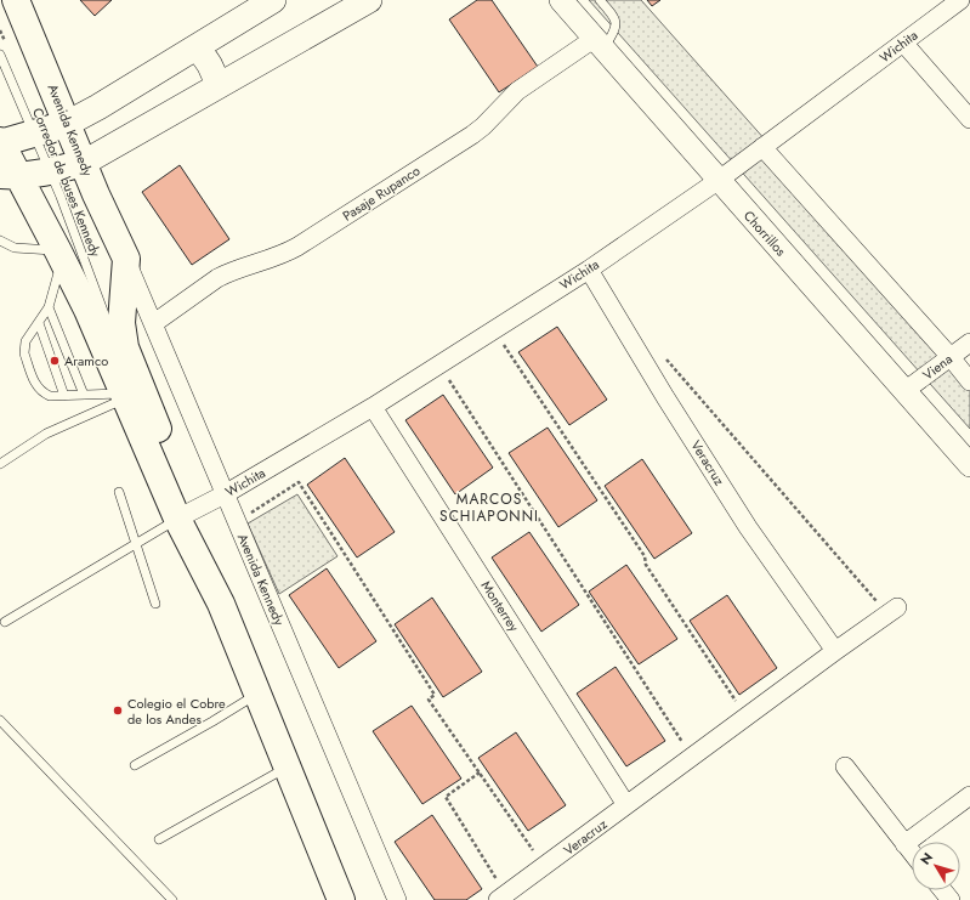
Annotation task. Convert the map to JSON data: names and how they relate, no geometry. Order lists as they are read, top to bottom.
{
  "streets": {
    "main road": ["Avenida Kennedy"],
    "street": [
      "Wichita",
      "Pasaje Rupanco",
      "Chorrillos",
      "Viena",
      "Veracruz",
      "Monterrey"
    ],
    "lane": ["Corredor de buses Kennedy"]
  },
  "crossings": [
    ["Wichita", "Avenida Kennedy"],
    ["Wichita", "Chorrillos"],
    ["Wichita", "Veracruz"],
    ["Wichita", "Monterrey"],
    ["Avenida Kennedy", "Corredor de buses Kennedy"],
    ["Avenida Kennedy", "Pasaje Rupanco"],
    ["Pasaje Rupanco", "Chorrillos"],
    ["Chorrillos", "Viena"],
    ["Veracruz", "Monterrey"]
  ],
  "districts": ["MARCOS SCHIAPONNI"],
  "places": ["Aramco", "Colegio el Cobre de los Andes"],
  "north": "top left"
}
